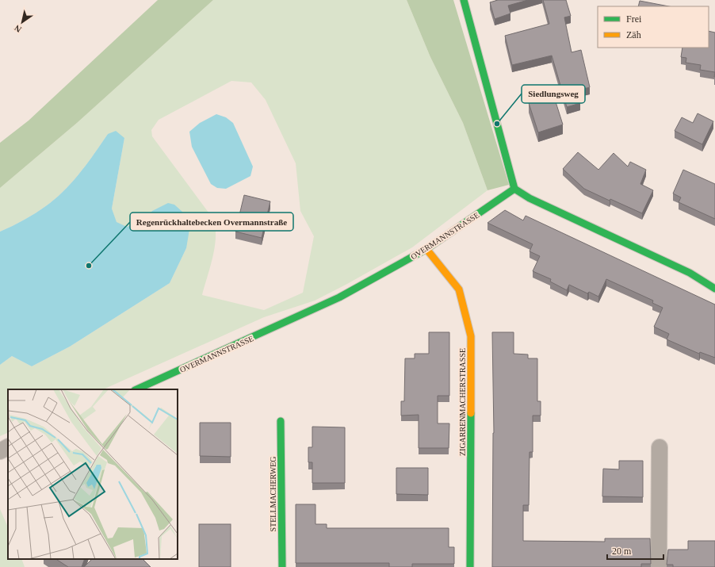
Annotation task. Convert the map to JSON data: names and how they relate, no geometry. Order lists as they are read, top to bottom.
{
  "streets": {
    "street": ["OVERMANNSTRASSE", "ZIGARRENMACHERSTRASSE", "STELLMACHERWEG"]
  },
  "crossings": [
    ["OVERMANNSTRASSE", "ZIGARRENMACHERSTRASSE"]
  ],
  "places": ["Siedlungsweg", "Regenrückhaltebecken Overmannstraße"],
  "legend": ["Frei", "Zäh"],
  "scale_bar": "20 m",
  "north": "bottom left"
}
